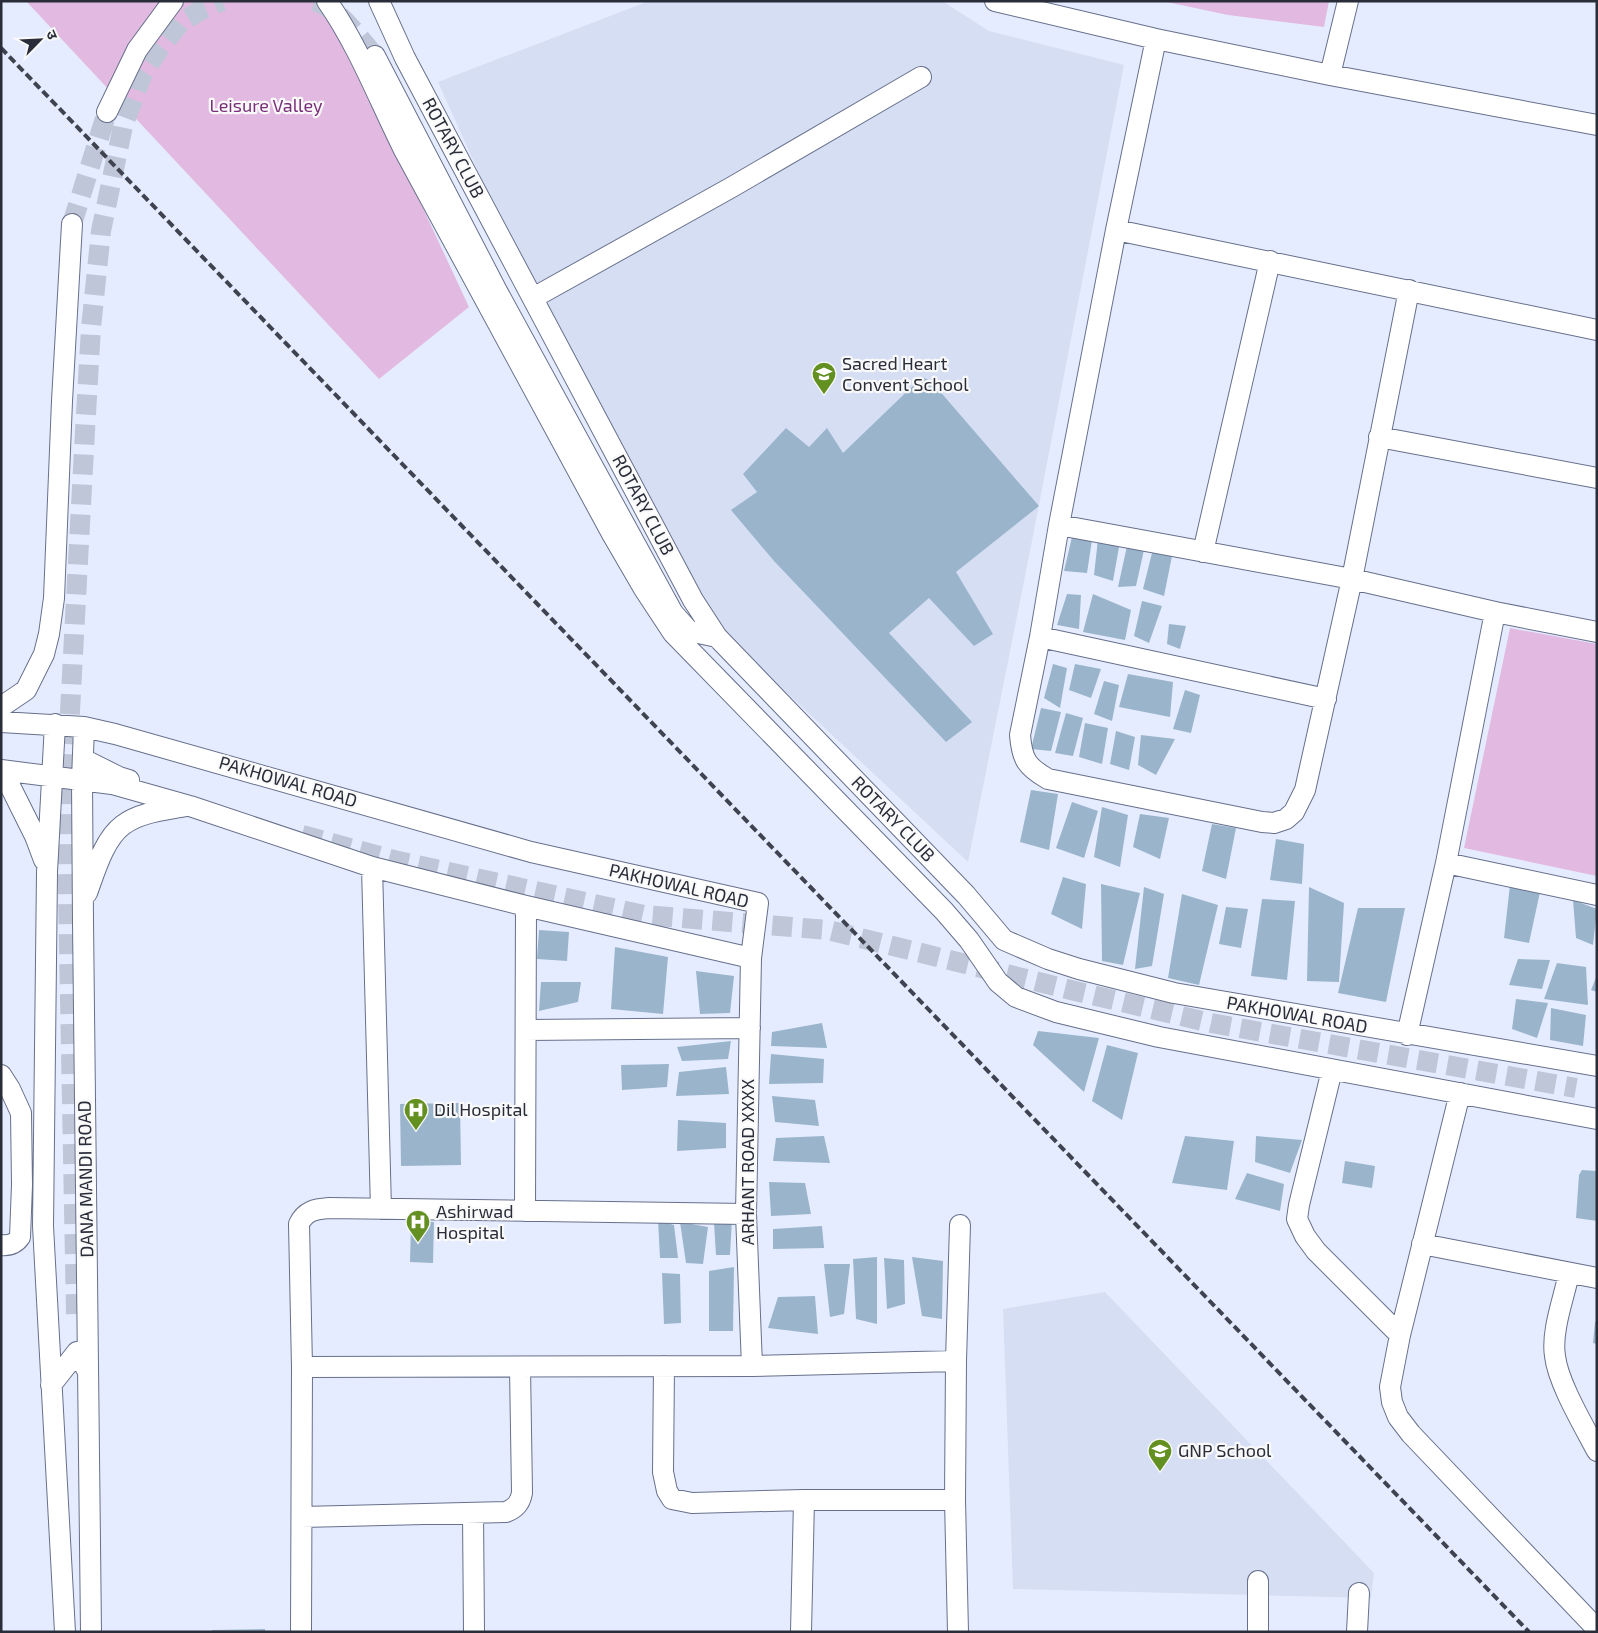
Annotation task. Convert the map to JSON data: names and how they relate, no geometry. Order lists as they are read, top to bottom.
{
  "streets": {
    "street": [
      "ROTARY CLUB",
      "PAKHOWAL ROAD",
      "ARHANT ROAD XXXX",
      "DANA MANDI ROAD"
    ]
  },
  "crossings": [
    ["ROTARY CLUB", "PAKHOWAL ROAD"],
    ["PAKHOWAL ROAD", "ARHANT ROAD XXXX"],
    ["PAKHOWAL ROAD", "DANA MANDI ROAD"]
  ],
  "parks": ["Leisure Valley"],
  "places": {
    "school or university": ["Sacred Heart Convent School", "GNP School"],
    "hospital": ["Dil Hospital", "Ashirwad Hospital"]
  },
  "north": "top right"
}
